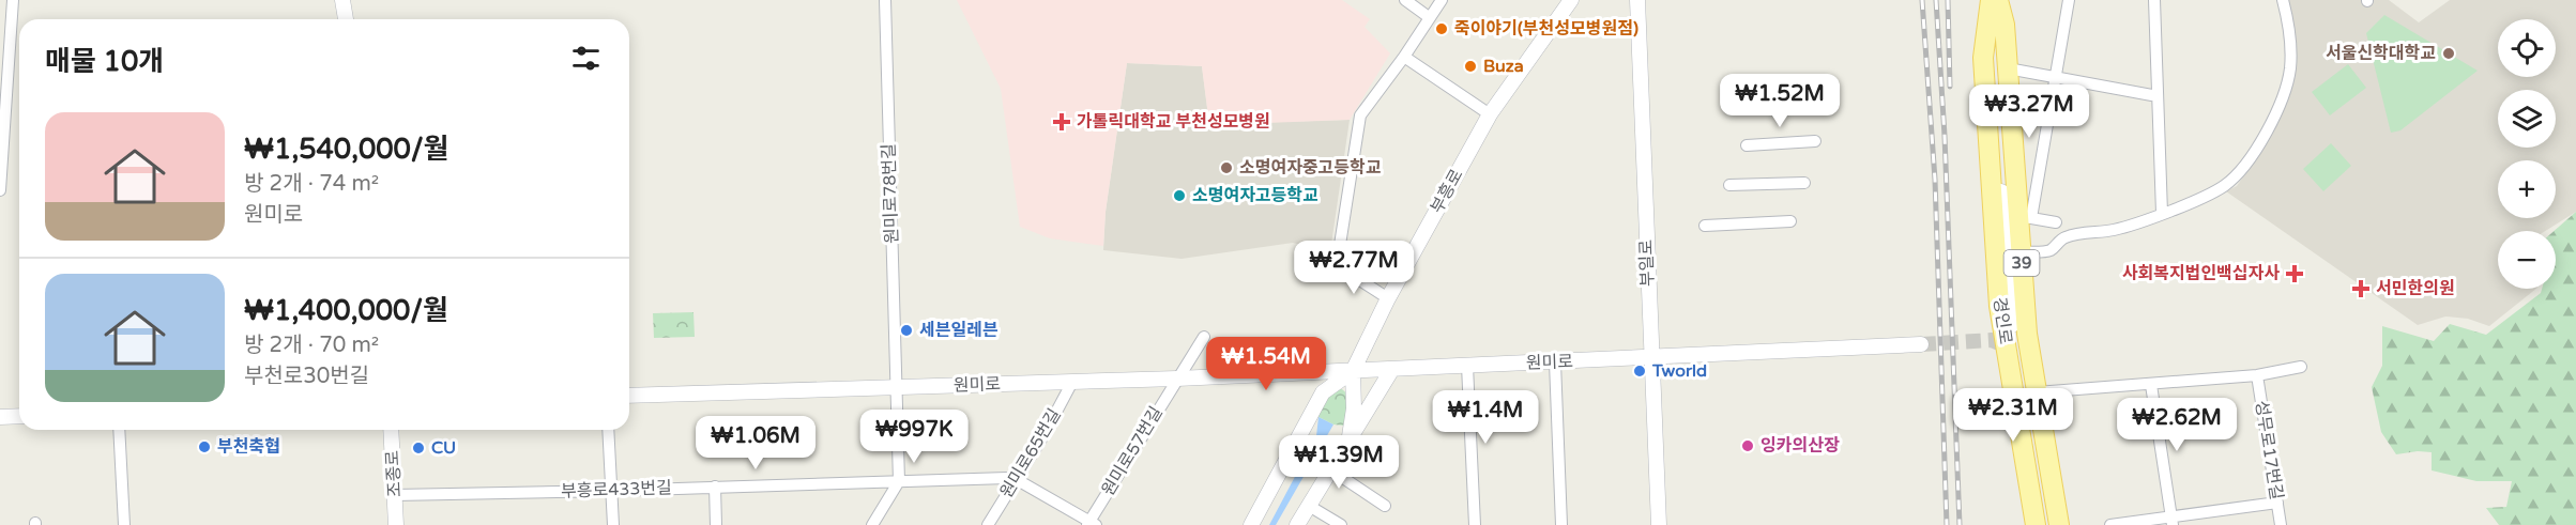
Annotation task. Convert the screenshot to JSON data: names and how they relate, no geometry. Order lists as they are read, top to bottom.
{
  "streets": {
    "main road": ["39", "경인로"],
    "street": [
      "부흥로",
      "원미로78번길",
      "부일로",
      "원미로",
      "성무로17번길",
      "원미로57번길",
      "원미로65번길",
      "조종로",
      "부흥로433번길"
    ]
  },
  "crossings": [
    ["부흥로", "원미로"],
    ["원미로78번길", "원미로"],
    ["원미로78번길", "부흥로433번길"],
    ["부일로", "원미로"],
    ["원미로", "원미로57번길"],
    ["원미로", "원미로65번길"],
    ["원미로65번길", "부흥로433번길"],
    ["조종로", "부흥로433번길"]
  ],
  "places": {
    "other": [
      "죽이야기(부천성모병원점)",
      "서울신학대학교",
      "Buza",
      "소명여자중고등학교",
      "소명여자고등학교",
      "세븐일레븐",
      "Tworld",
      "잉카의산장",
      "부천축협",
      "CU"
    ],
    "health": ["가톨릭대학교 부천성모병원", "사회복지법인백십자사", "서민한의원"]
  },
  "page": {
    "map_buttons": ["+", "−"],
    "heading": "매물 10개",
    "price": [
      "₩1.52M",
      "₩3.27M",
      "₩2.77M",
      "₩1.54M",
      "₩2.31M",
      "₩1.4M",
      "₩2.62M",
      "₩997K",
      "₩1.06M",
      "₩1.39M"
    ],
    "list": [
      {
        "name": "₩1,540,000/월",
        "note": "방 2개 · 74 m² · 원미로"
      },
      {
        "name": "₩1,400,000/월",
        "note": "방 2개 · 70 m² · 부천로30번길"
      }
    ]
  }
}
